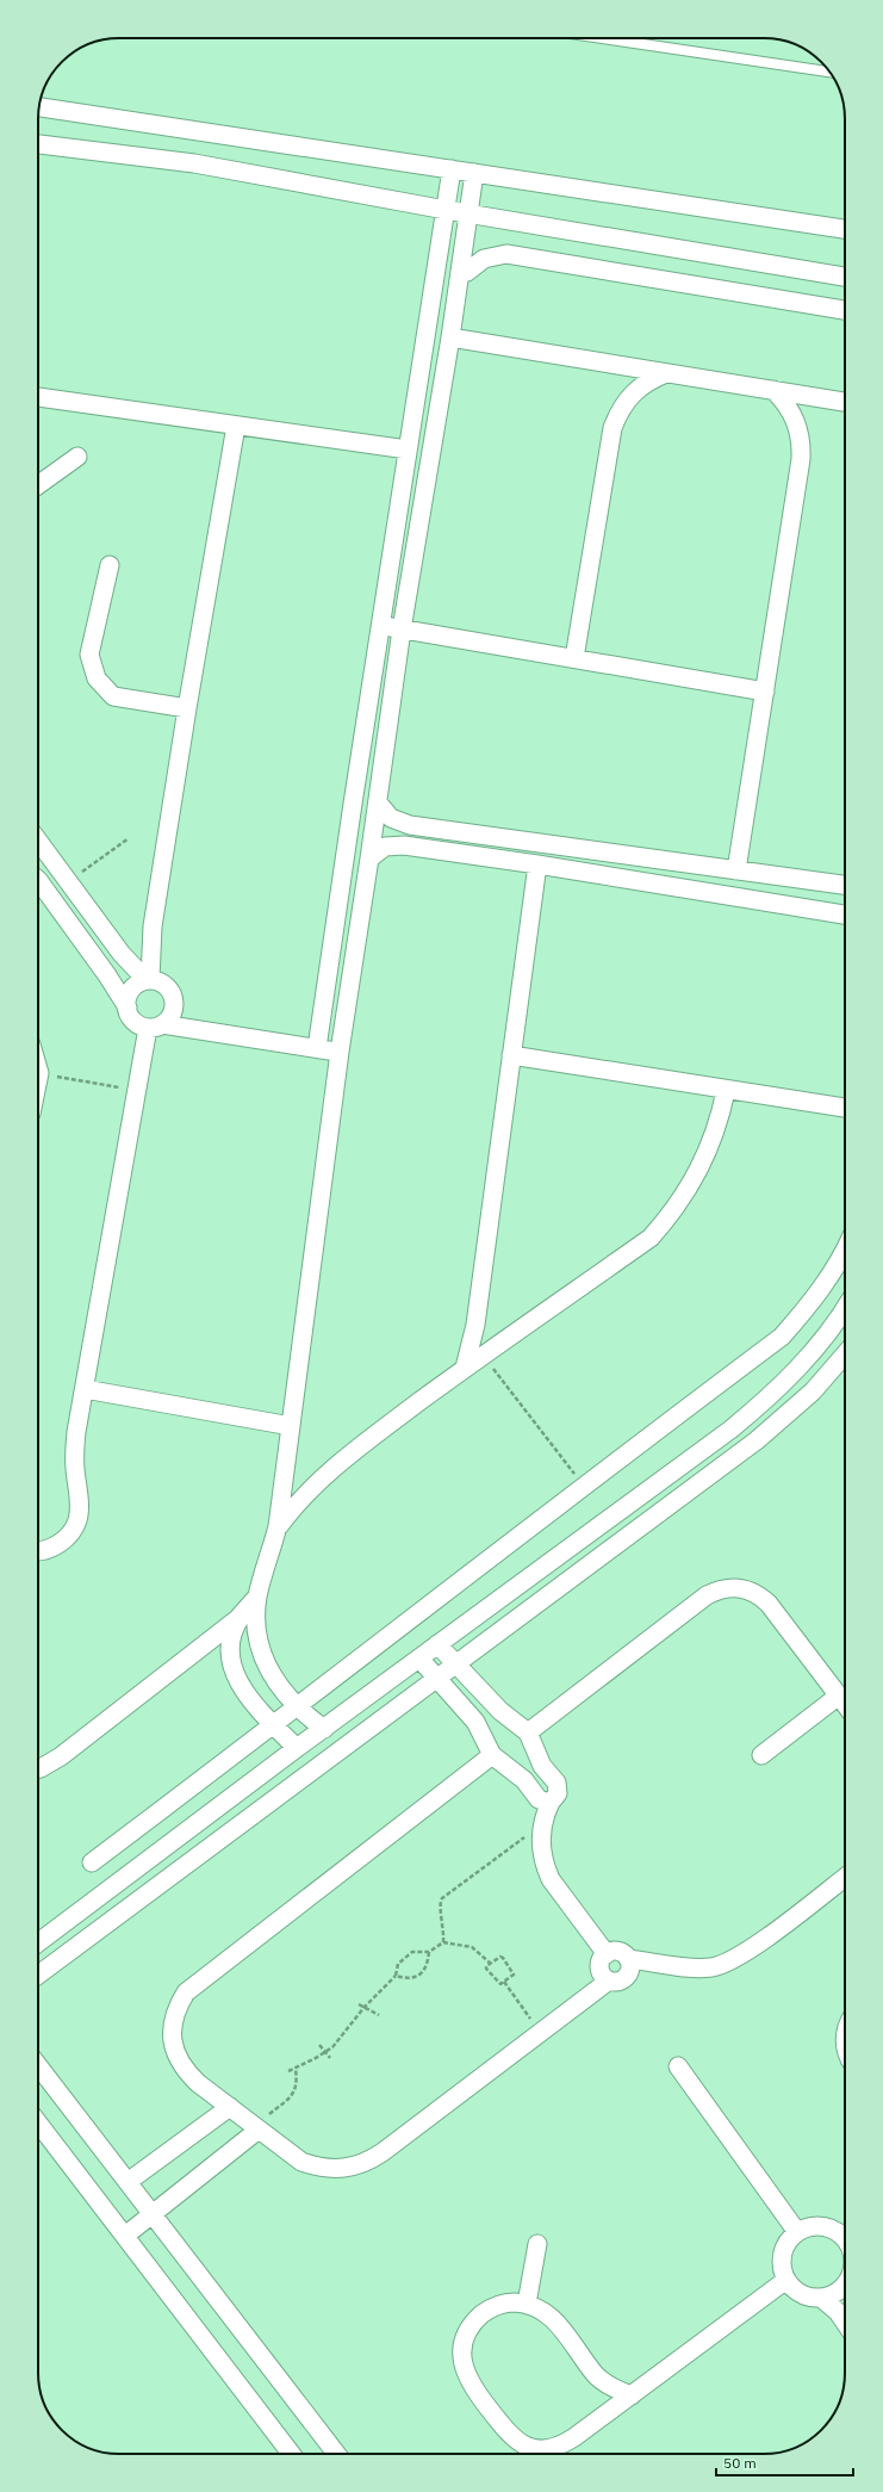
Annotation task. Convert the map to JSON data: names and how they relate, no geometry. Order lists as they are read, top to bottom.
{
  "scale_bar": "50 m"
}
